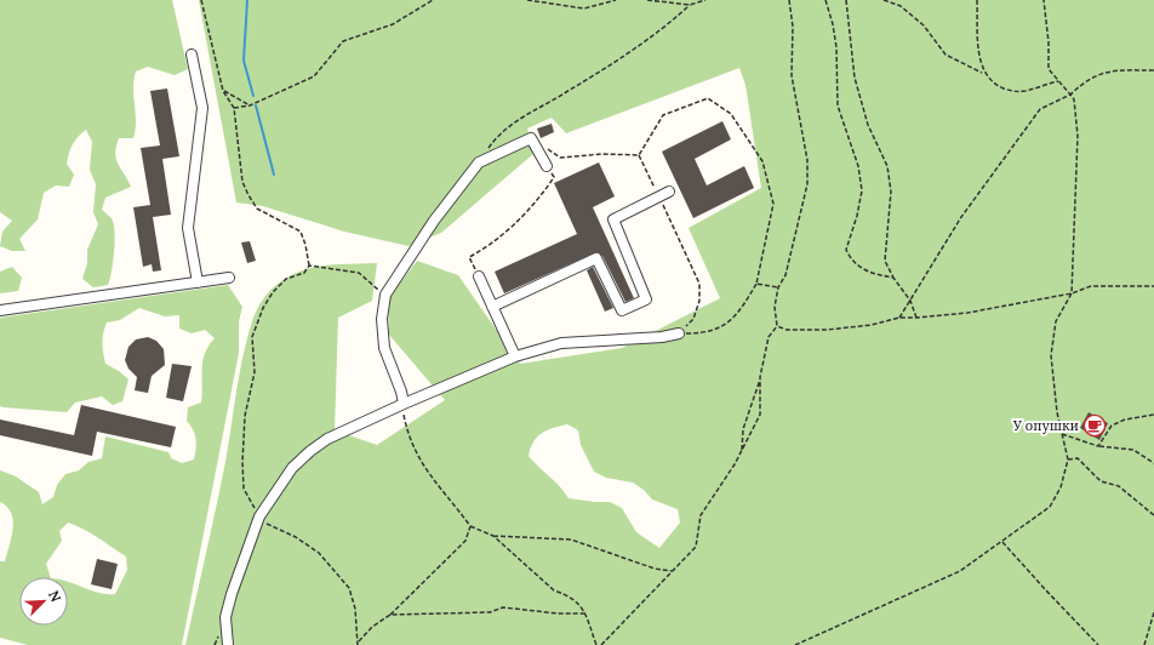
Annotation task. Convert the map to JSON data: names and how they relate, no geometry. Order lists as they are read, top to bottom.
{
  "places": {
    "cafe": ["У опушки"]
  },
  "north": "top right"
}
